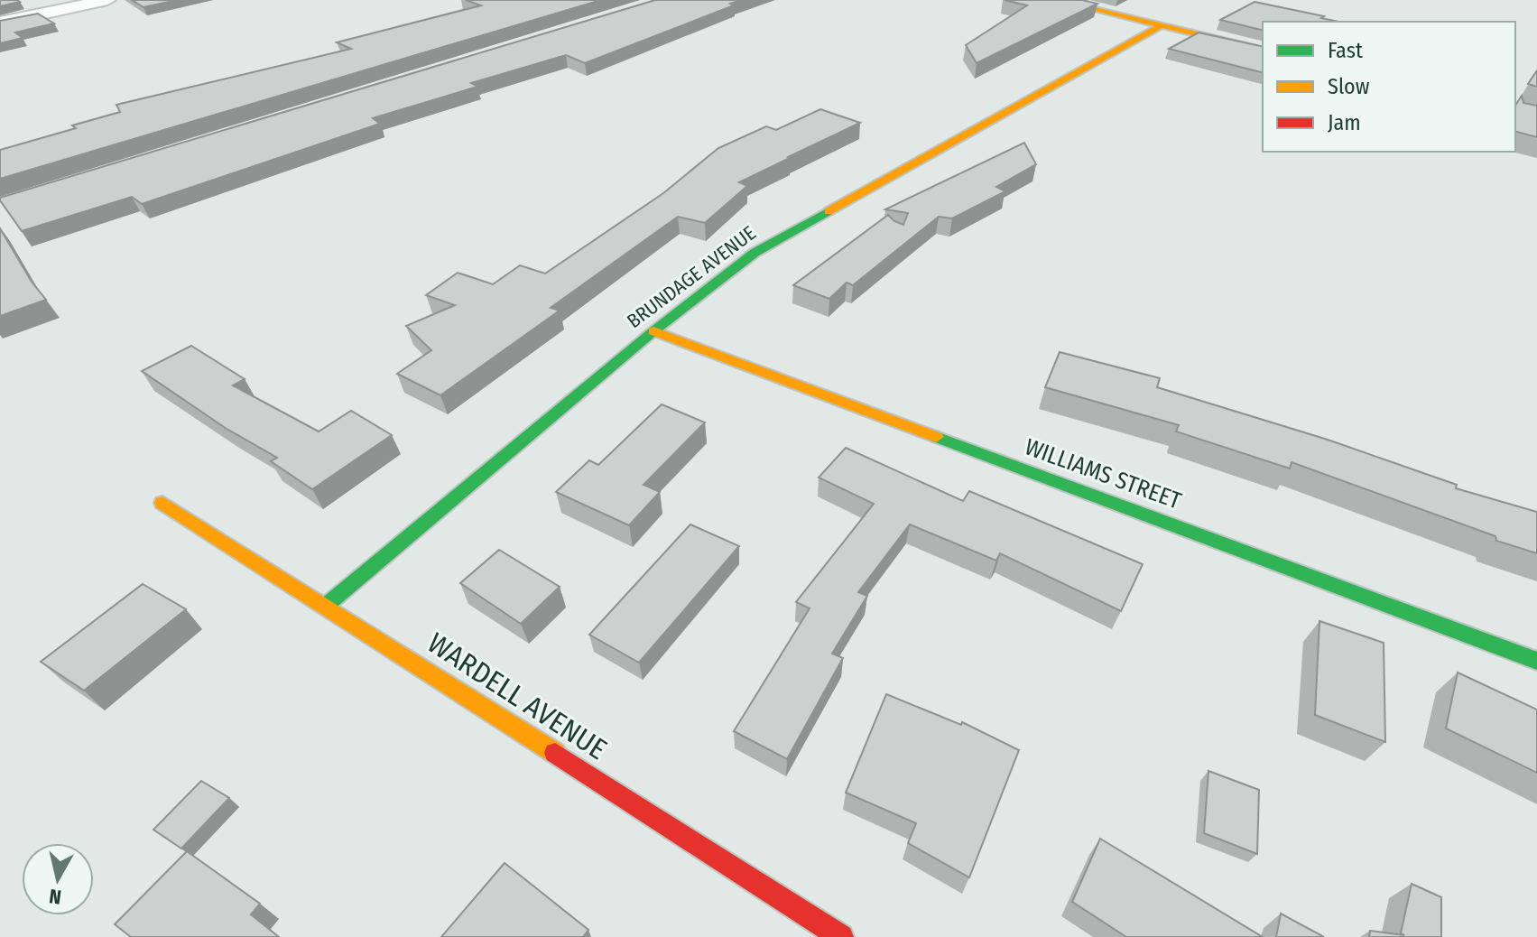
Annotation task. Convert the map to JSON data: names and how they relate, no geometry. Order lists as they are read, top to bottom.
{
  "streets": {
    "street": ["BRUNDAGE AVENUE", "WILLIAMS STREET", "WARDELL AVENUE"]
  },
  "crossings": [
    ["BRUNDAGE AVENUE", "WILLIAMS STREET"],
    ["BRUNDAGE AVENUE", "WARDELL AVENUE"]
  ],
  "legend": ["Fast", "Slow", "Jam"],
  "north": "bottom"
}
